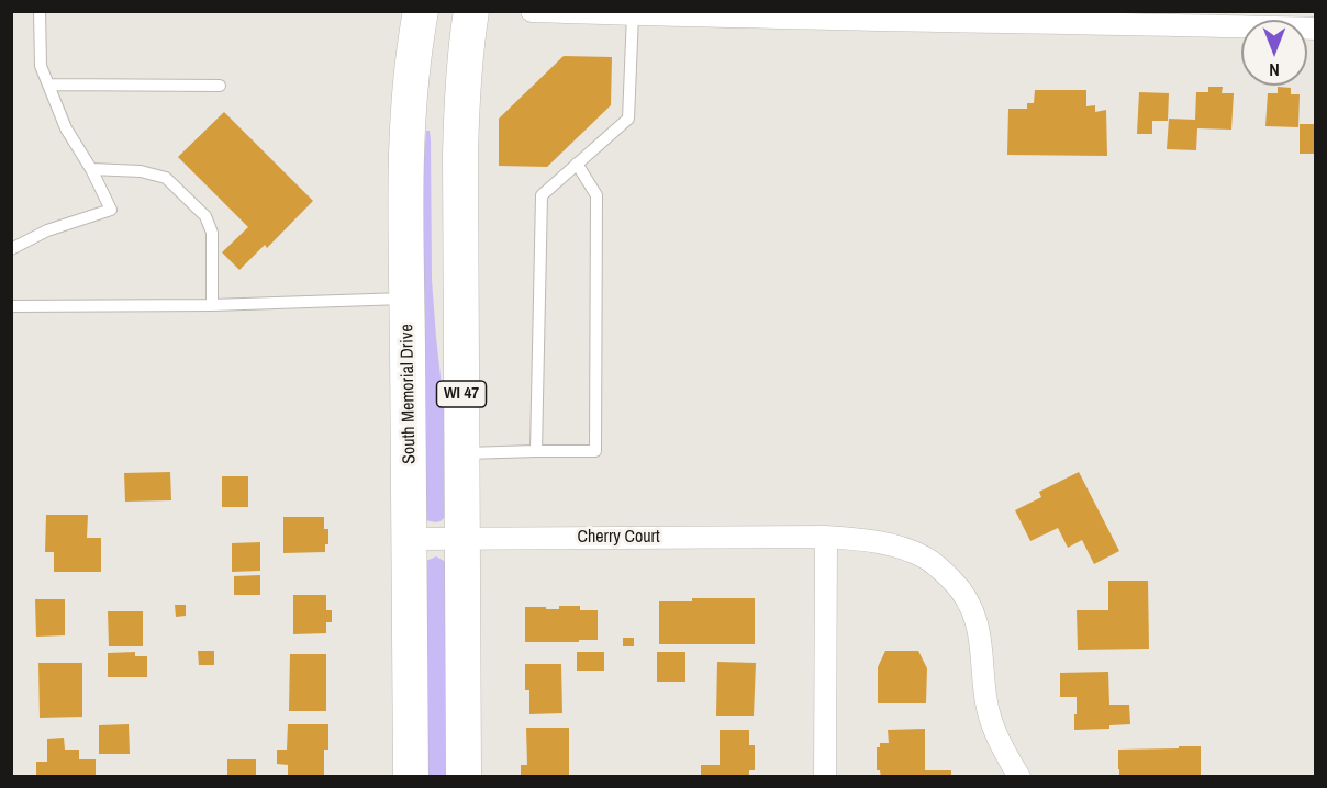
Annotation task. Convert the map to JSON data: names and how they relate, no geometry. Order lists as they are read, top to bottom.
{
  "streets": {
    "main road": ["South Memorial Drive", "WI 47"],
    "street": ["Cherry Court"]
  },
  "crossings": [
    ["South Memorial Drive", "Cherry Court"],
    ["WI 47", "Cherry Court"]
  ],
  "north": "bottom"
}
